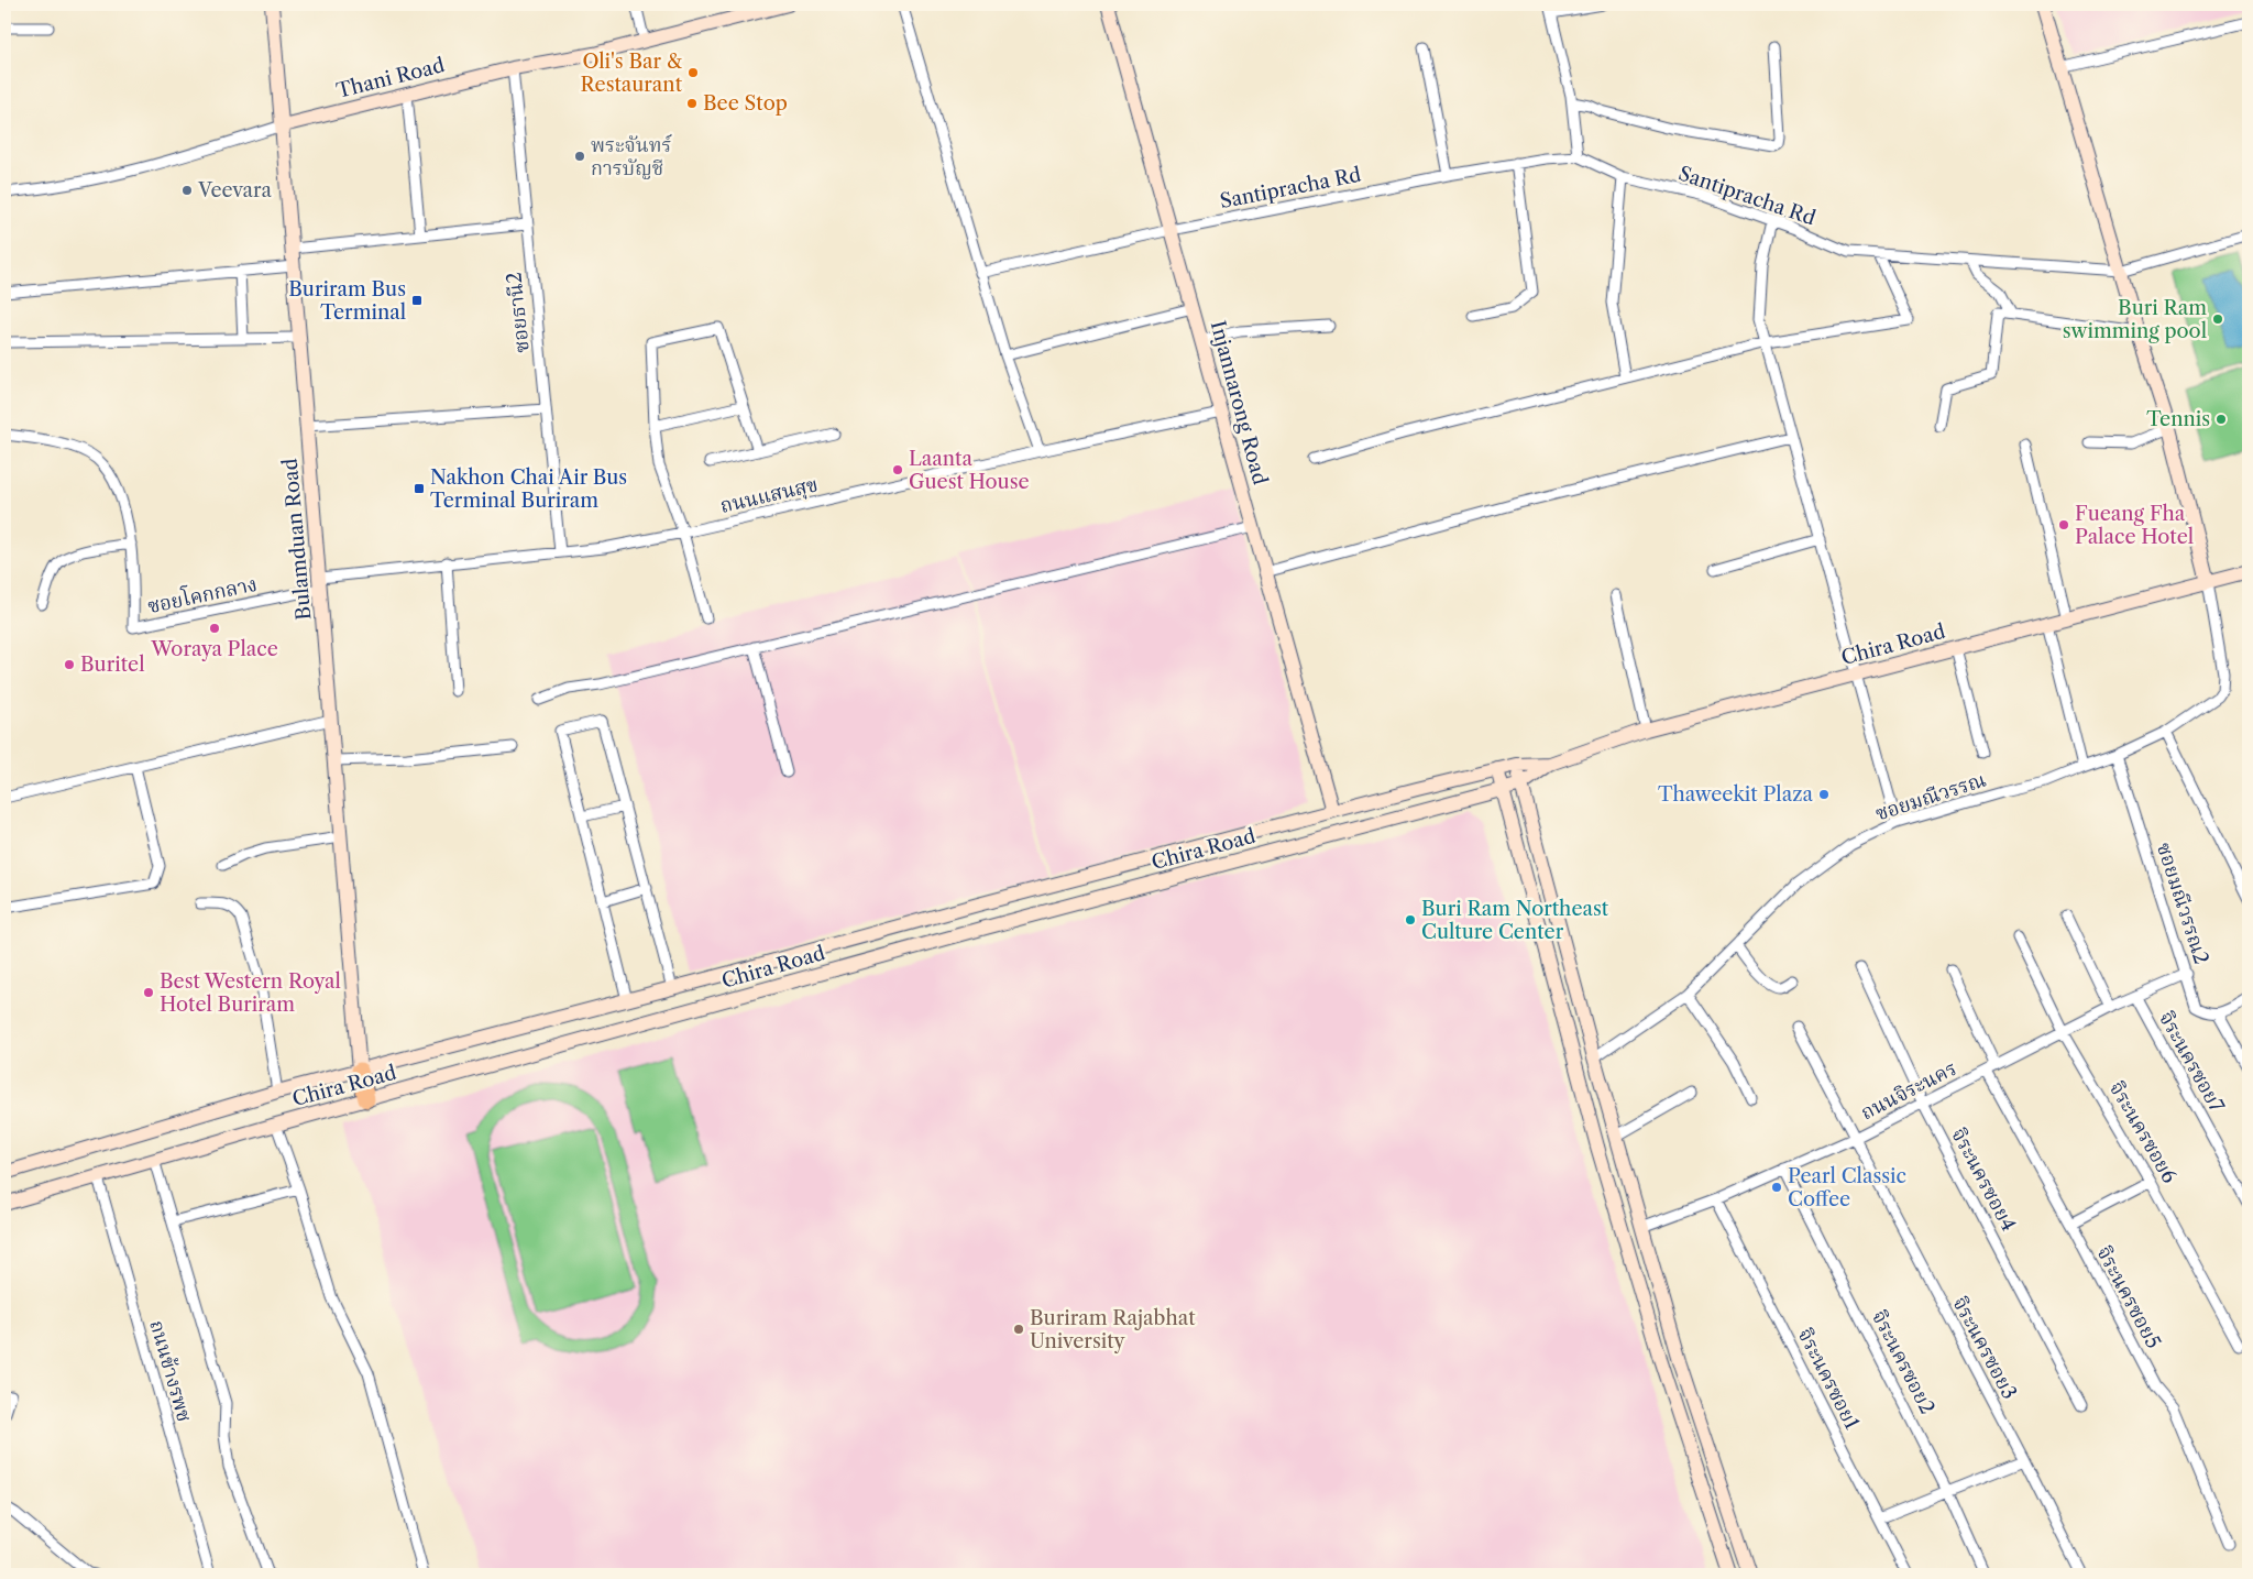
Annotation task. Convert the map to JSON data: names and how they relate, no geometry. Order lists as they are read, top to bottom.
{
  "streets": {
    "main road": [
      "Thani Road",
      "Injannarong Road",
      "Bulamduan Road",
      "Chira Road"
    ],
    "street": [
      "Santipracha Rd",
      "ซอยธานี2",
      "ถนนแสนสุข",
      "ซอยโคกกลาง",
      "ซอยมณีวรรณ",
      "ซอยมณีวรรณ2",
      "จิระนครซอย7",
      "ถนนจิระนคร",
      "จิระนครซอย6",
      "จิระนครซอย4",
      "จิระนครซอย5",
      "จิระนครซอย3",
      "จิระนครซอย2",
      "ถนนข้างรพช",
      "จิระนครซอย1"
    ]
  },
  "crossings": [
    ["Thani Road", "ซอยธานี2"],
    ["Thani Road", "Bulamduan Road"],
    ["Santipracha Rd", "Injannarong Road"],
    ["ซอยธานี2", "ถนนแสนสุข"],
    ["Injannarong Road", "ถนนแสนสุข"],
    ["Injannarong Road", "Chira Road"],
    ["ถนนแสนสุข", "Bulamduan Road"],
    ["ถนนแสนสุข", "ซอยโคกกลาง"],
    ["Bulamduan Road", "ซอยโคกกลาง"],
    ["Bulamduan Road", "Chira Road"],
    ["Chira Road", "ซอยมณีวรรณ"],
    ["Chira Road", "ถนนข้างรพช"],
    ["ซอยมณีวรรณ", "ซอยมณีวรรณ2"],
    ["ซอยมณีวรรณ2", "ถนนจิระนคร"],
    ["จิระนครซอย7", "ถนนจิระนคร"],
    ["ถนนจิระนคร", "จิระนครซอย6"],
    ["ถนนจิระนคร", "จิระนครซอย4"],
    ["ถนนจิระนคร", "จิระนครซอย5"],
    ["ถนนจิระนคร", "จิระนครซอย3"],
    ["ถนนจิระนคร", "จิระนครซอย2"],
    ["ถนนจิระนคร", "จิระนครซอย1"]
  ],
  "places": {
    "other": [
      "Oli's Bar & Restaurant",
      "Bee Stop",
      "พระจันทร์ การบัญชี",
      "Veevara",
      "Buri Ram swimming pool",
      "Tennis",
      "Laanta Guest House",
      "Fueang Fha Palace Hotel",
      "Woraya Place",
      "Buritel",
      "Thaweekit Plaza",
      "Buri Ram Northeast Culture Center",
      "Best Western Royal Hotel Buriram",
      "Pearl Classic Coffee",
      "Buriram Rajabhat University"
    ],
    "transit": ["Buriram Bus Terminal", "Nakhon Chai Air Bus Terminal Buriram"]
  }
}
